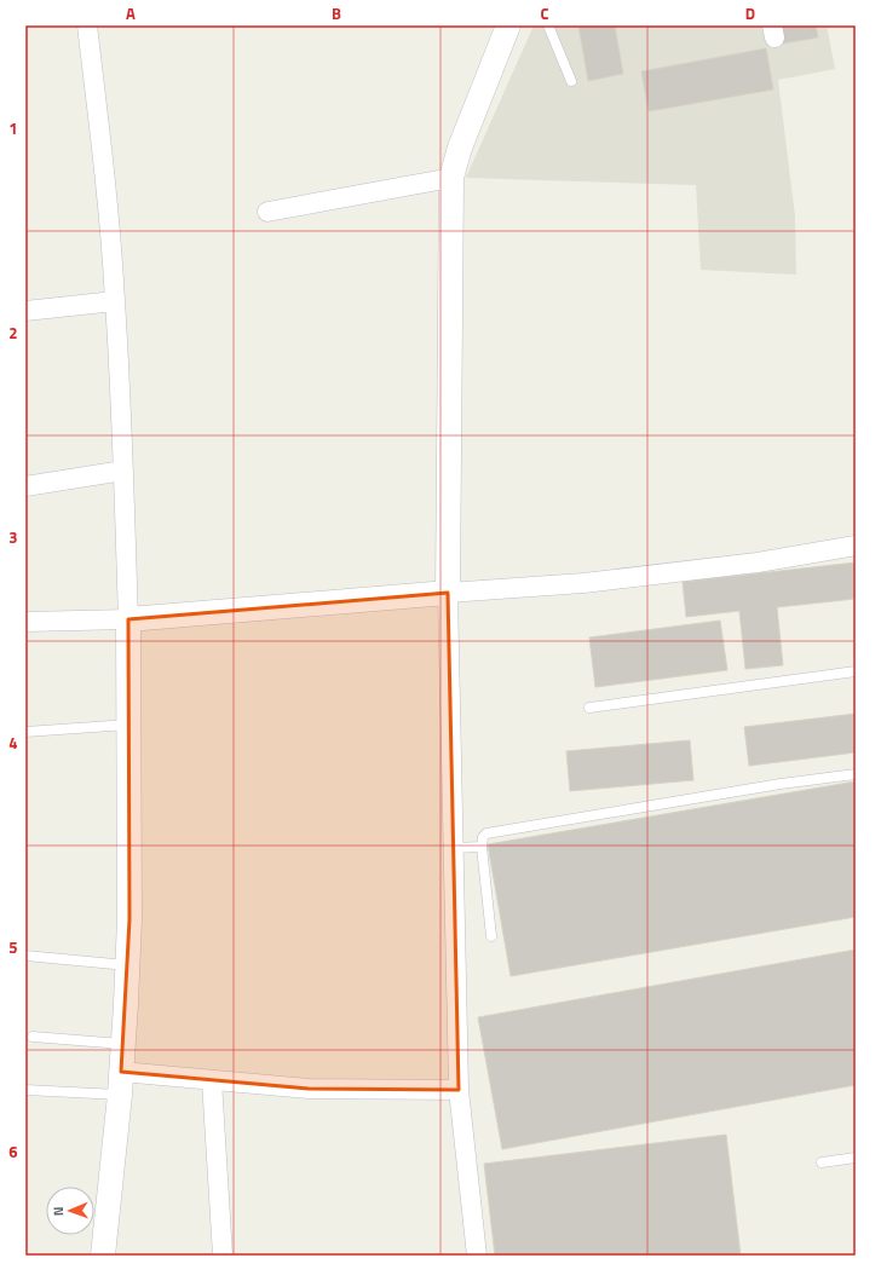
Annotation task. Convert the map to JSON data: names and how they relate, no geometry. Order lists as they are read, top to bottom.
{
  "north": "left",
  "grid": {
    "columns": [
      "A",
      "B",
      "C",
      "D"
    ],
    "rows": [
      "1",
      "2",
      "3",
      "4",
      "5",
      "6"
    ]
  }
}
